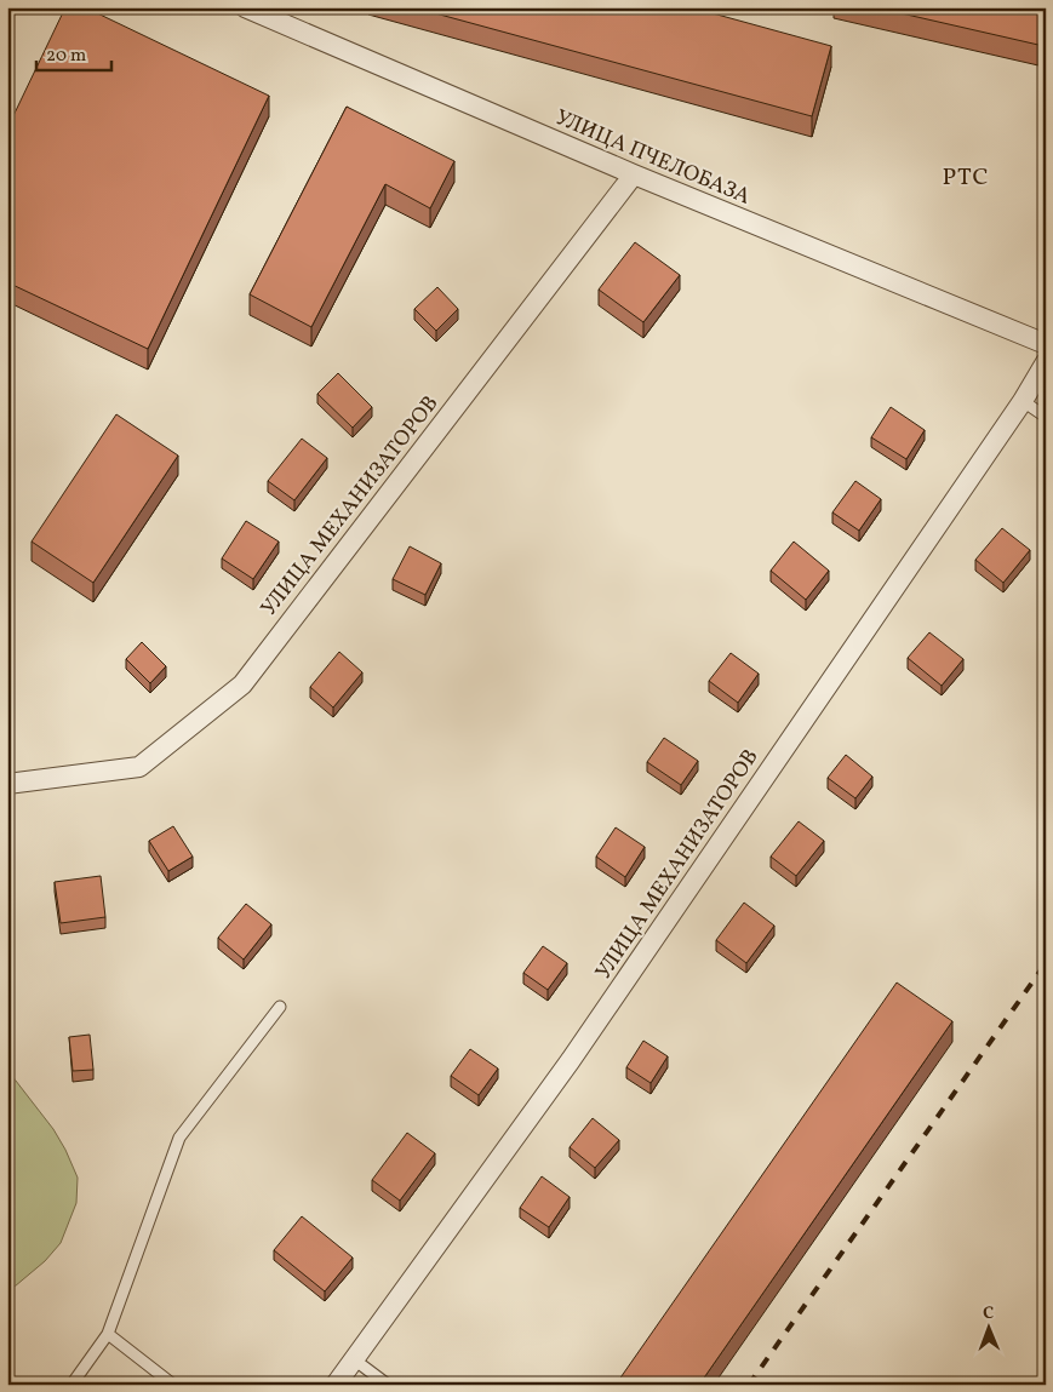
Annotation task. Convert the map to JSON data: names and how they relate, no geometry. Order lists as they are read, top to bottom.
{
  "streets": {
    "street": ["УЛИЦА ПЧЕЛОБАЗА", "УЛИЦА МЕХАНИЗАТОРОВ"]
  },
  "crossings": [
    ["УЛИЦА ПЧЕЛОБАЗА", "УЛИЦА МЕХАНИЗАТОРОВ"]
  ],
  "districts": ["РТС"],
  "scale_bar": "20 m",
  "north": "top"
}
